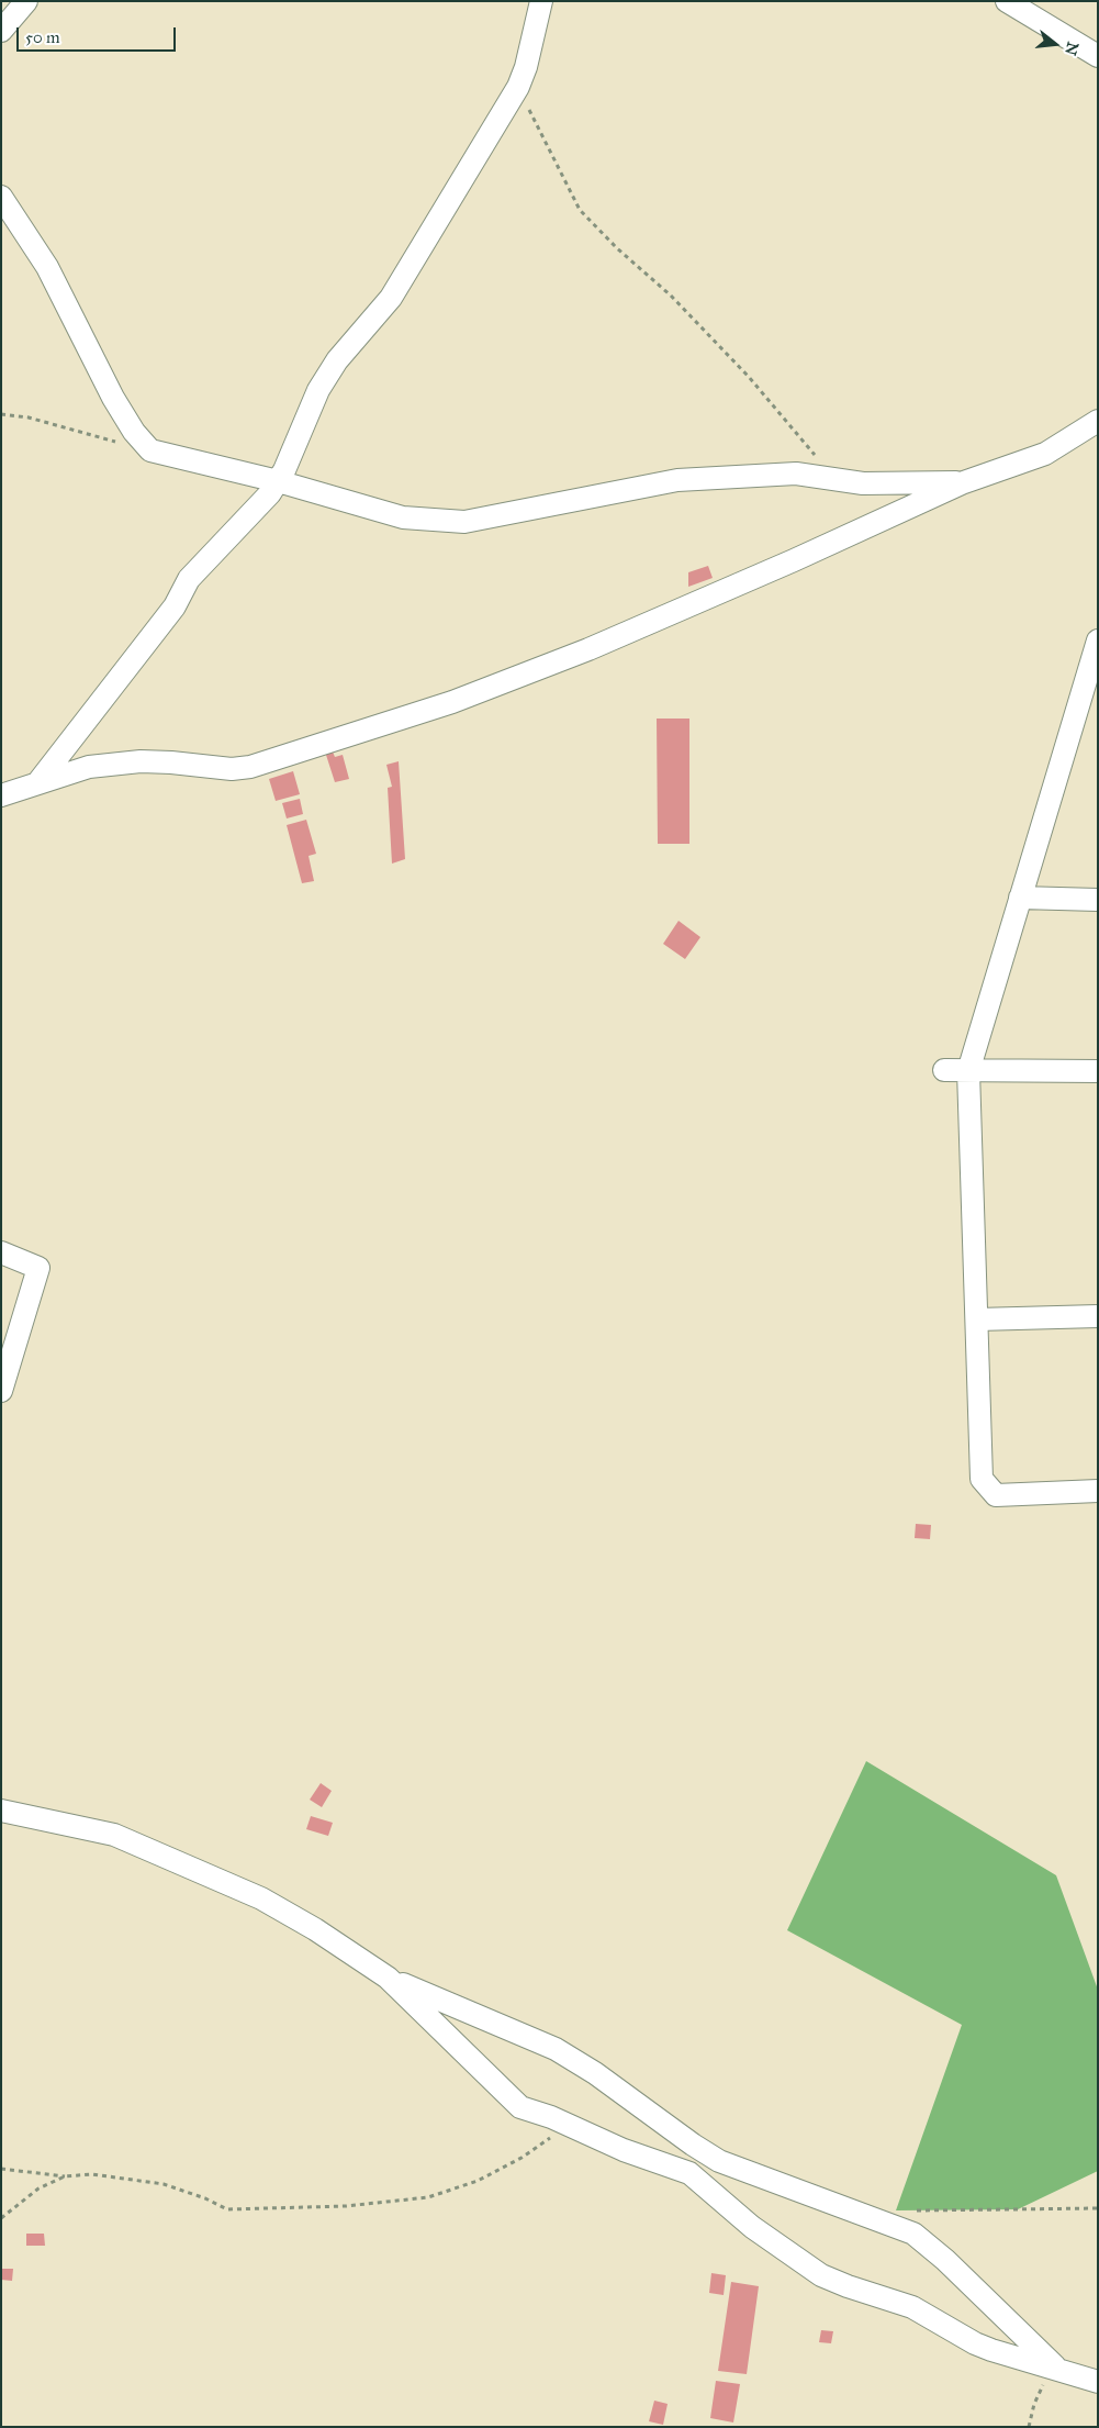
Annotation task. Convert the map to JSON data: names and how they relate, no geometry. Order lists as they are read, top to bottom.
{
  "scale_bar": "50 m",
  "north": "right"
}
